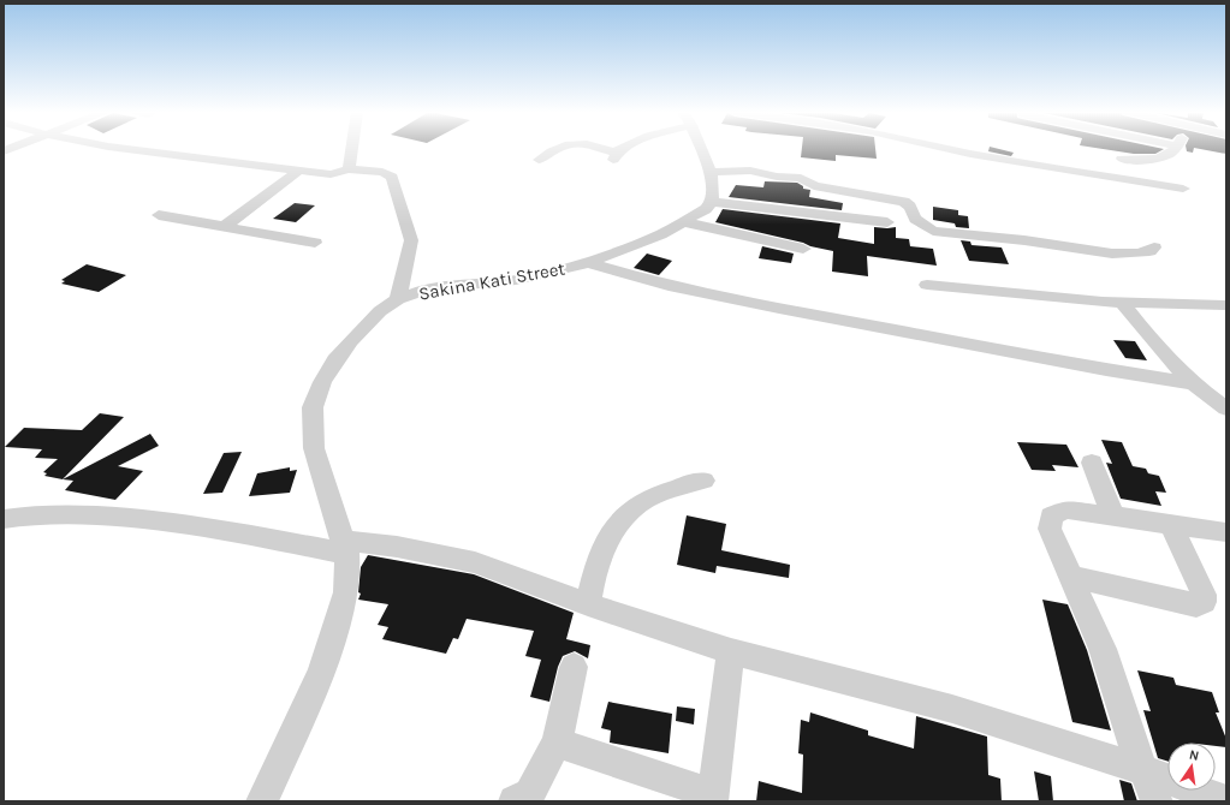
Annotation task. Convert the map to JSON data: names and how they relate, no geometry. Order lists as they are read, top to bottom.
{
  "streets": {
    "street": ["Sakina Kati Street"]
  },
  "north": "top"
}
